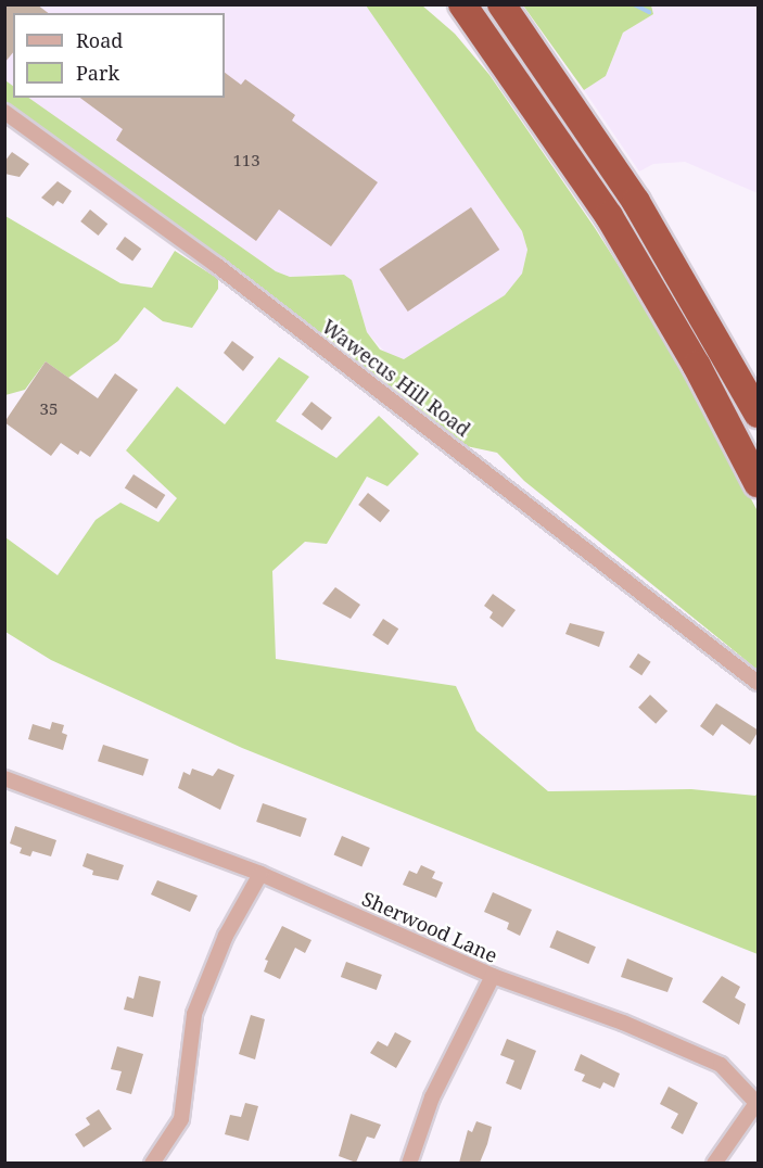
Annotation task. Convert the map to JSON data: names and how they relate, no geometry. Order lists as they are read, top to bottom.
{
  "streets": {
    "street": ["Wawecus Hill Road", "Sherwood Lane"]
  },
  "house_numbers": ["113", "35"],
  "legend": ["Road", "Park"]
}
